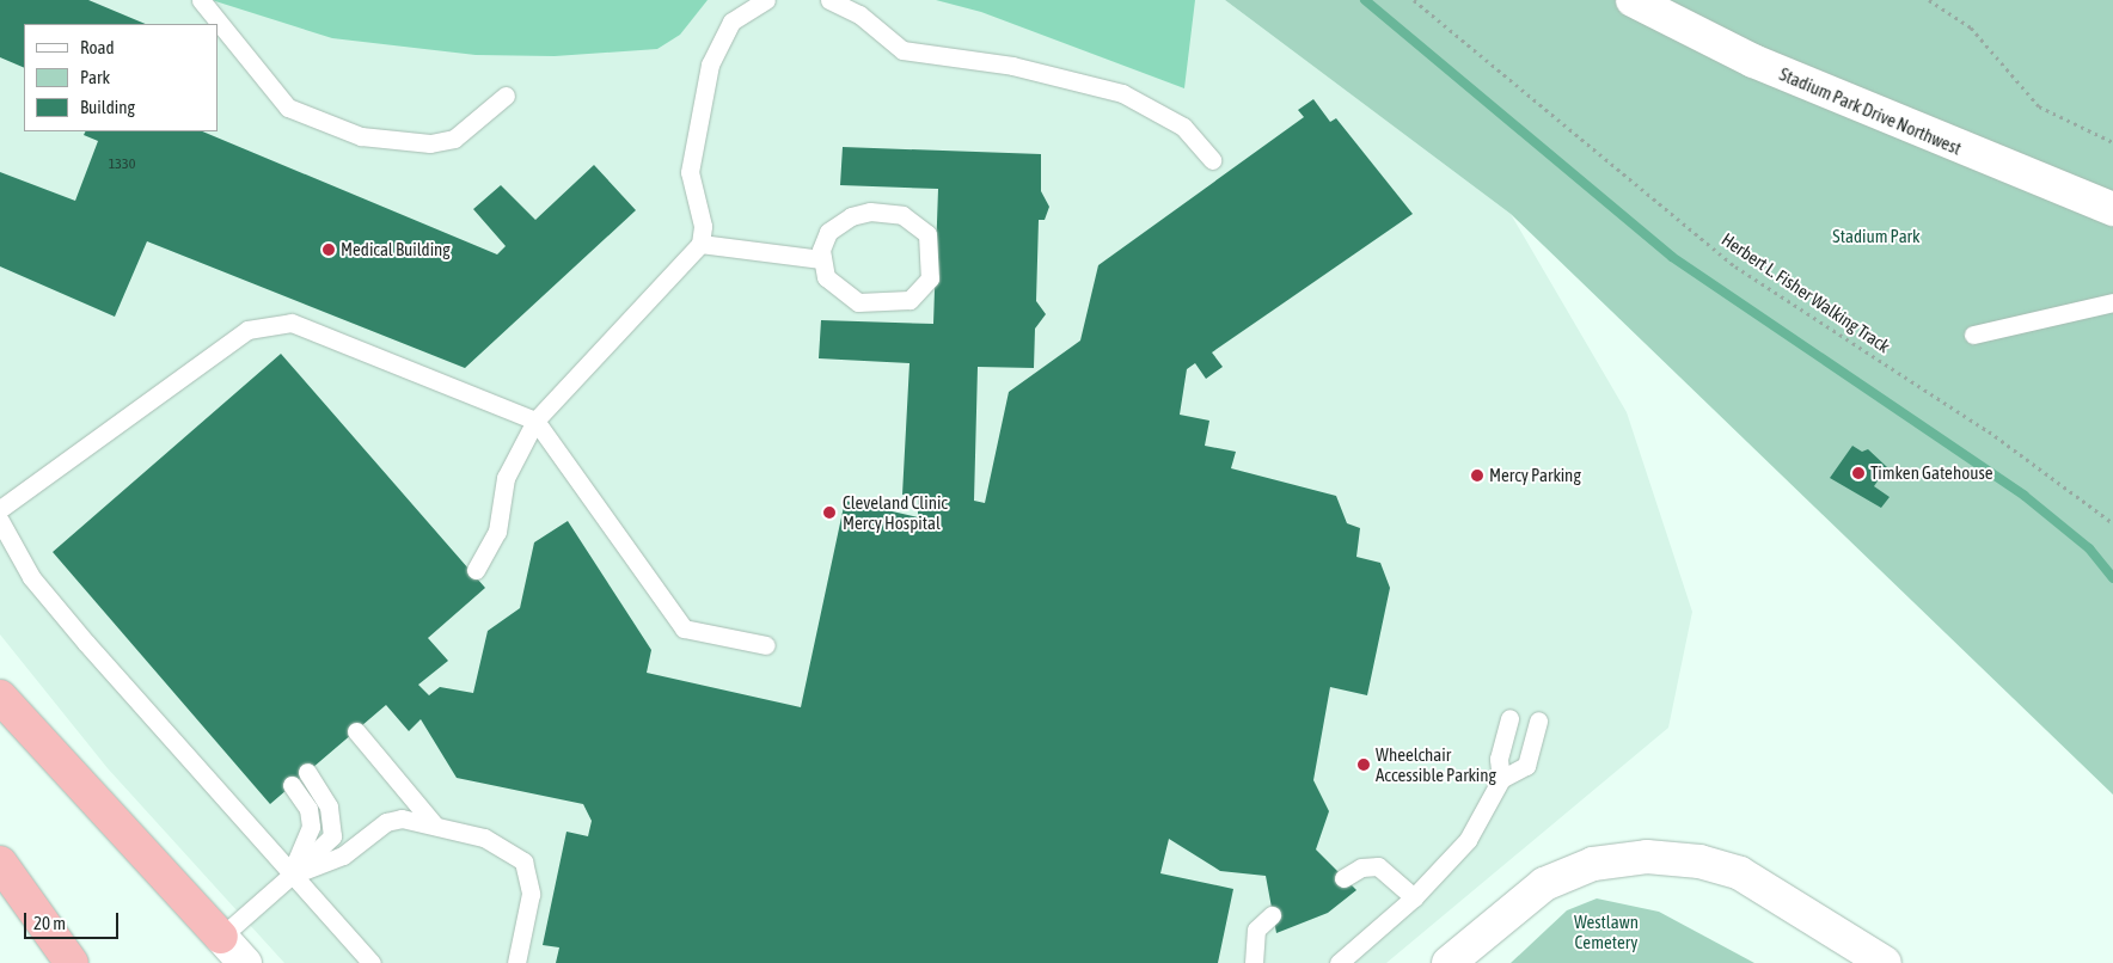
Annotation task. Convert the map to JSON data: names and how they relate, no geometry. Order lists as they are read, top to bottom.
{
  "streets": {
    "main road": ["Stadium Park Drive Northwest"],
    "path": ["Herbert L. Fisher Walking Track"]
  },
  "parks": ["Stadium Park", "Westlawn Cemetery"],
  "places": [
    "Medical Building",
    "Timken Gatehouse",
    "Mercy Parking",
    "Cleveland Clinic Mercy Hospital",
    "Wheelchair Accessible Parking"
  ],
  "house_numbers": ["1330"],
  "legend": ["Road", "Park", "Building"],
  "scale_bar": "20 m"
}
